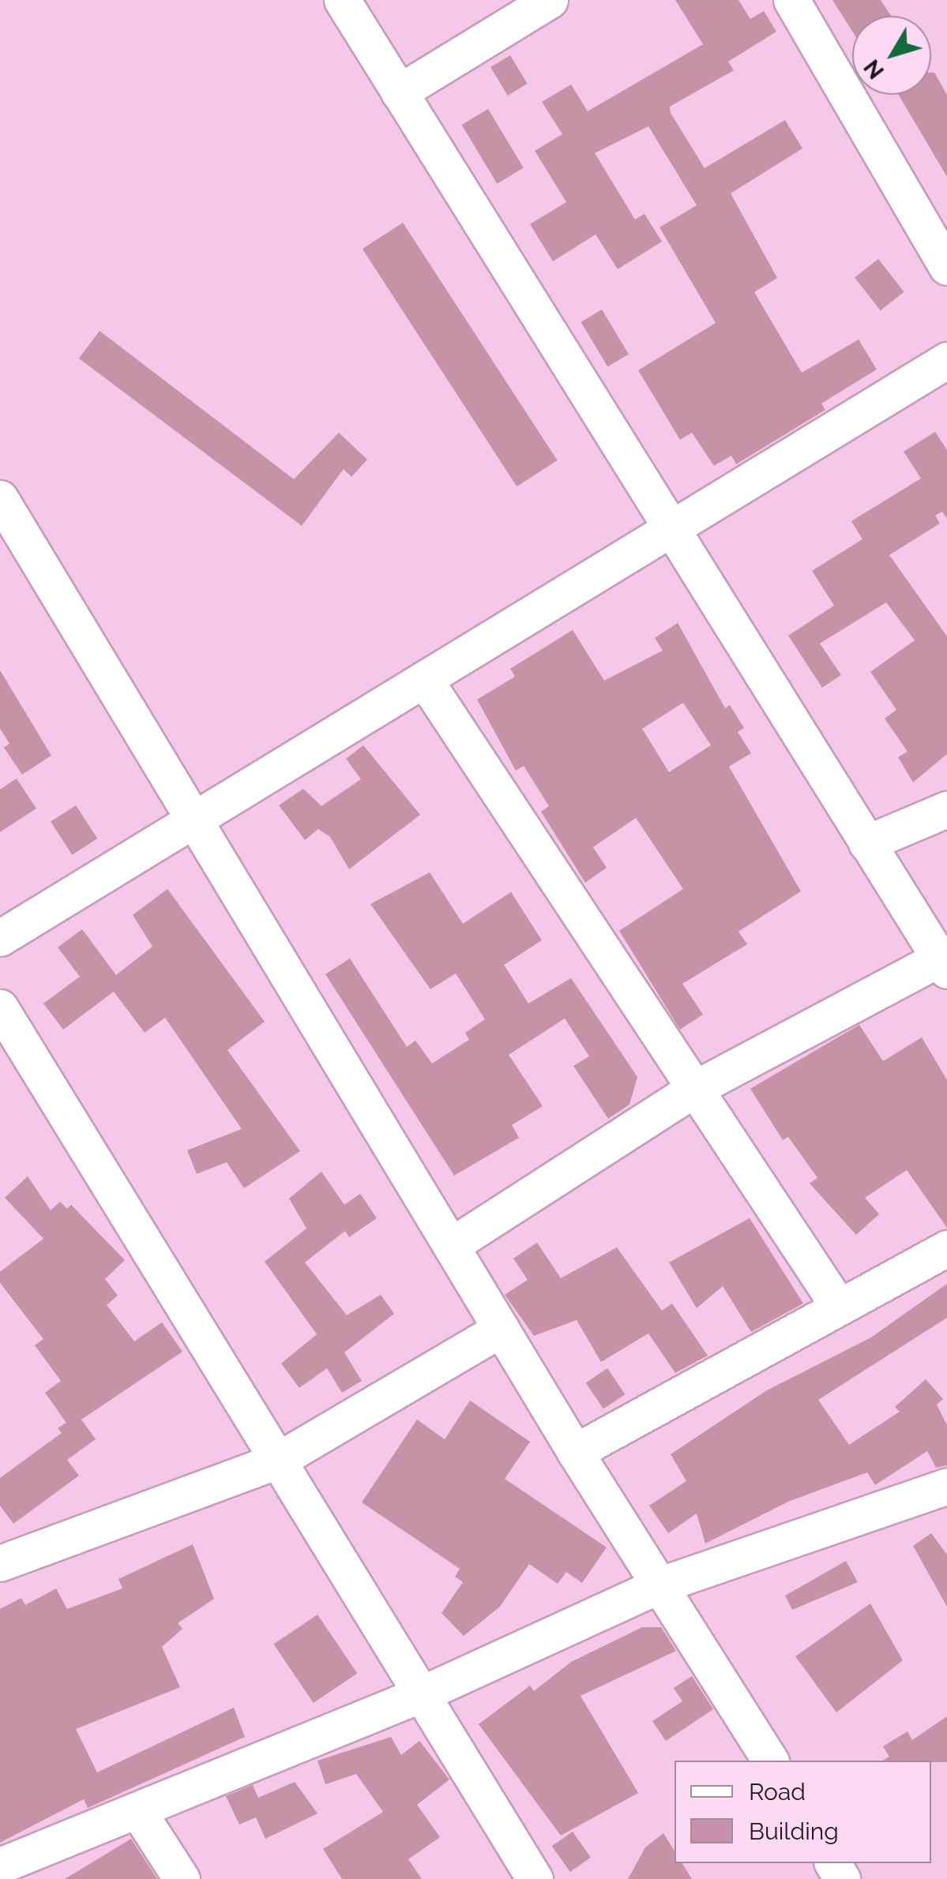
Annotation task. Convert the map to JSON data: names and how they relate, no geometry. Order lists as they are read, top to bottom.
{
  "legend": ["Road", "Building"],
  "north": "bottom left"
}
